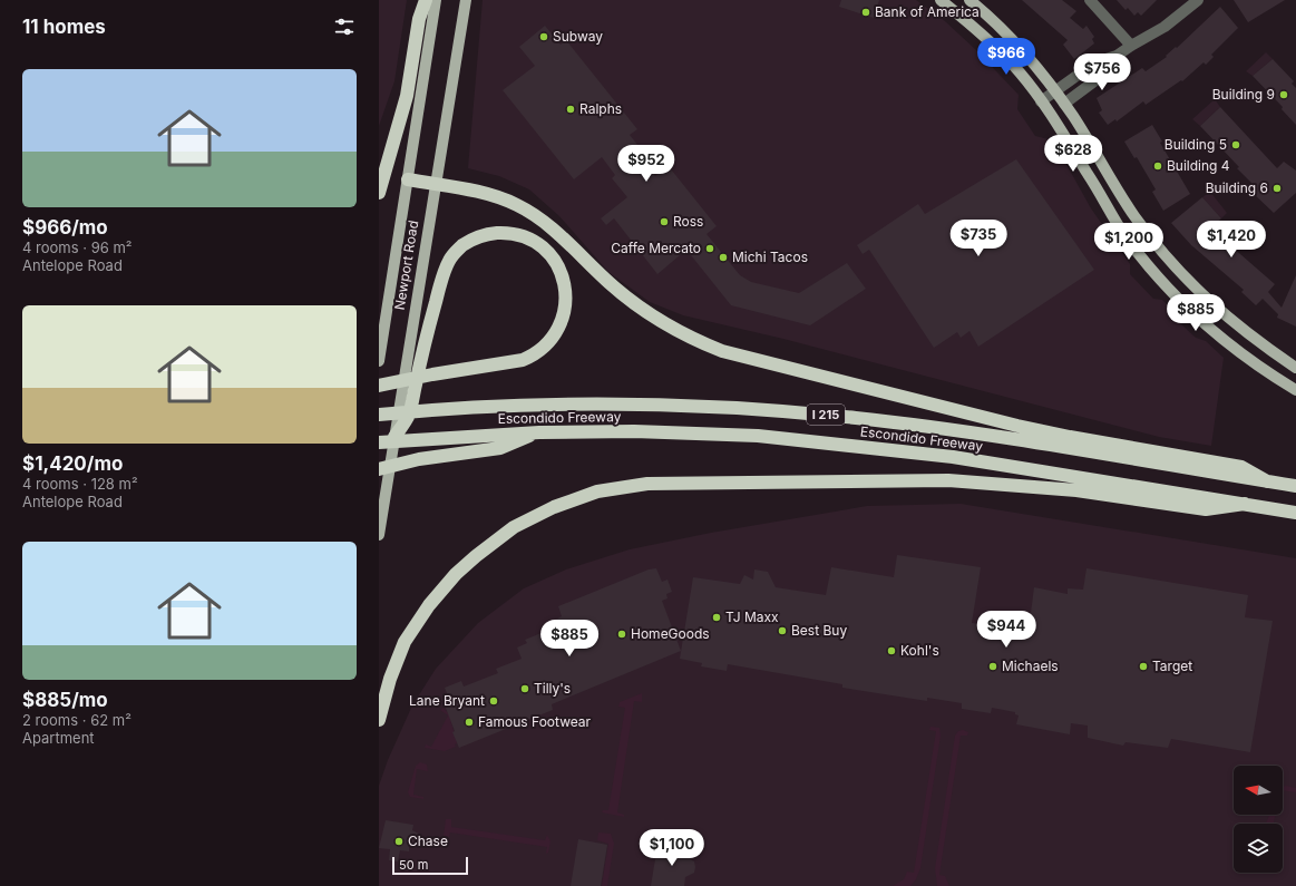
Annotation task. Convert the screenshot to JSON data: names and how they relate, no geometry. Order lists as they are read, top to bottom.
{
  "streets": {
    "highway": ["I 215", "Escondido Freeway"],
    "main road": ["Newport Road"]
  },
  "places": [
    "Bank of America",
    "Subway",
    "Building 9",
    "Ralphs",
    "Building 5",
    "Building 4",
    "Building 6",
    "Ross",
    "Caffe Mercato",
    "Michi Tacos",
    "TJ Maxx",
    "Best Buy",
    "HomeGoods",
    "Kohl's",
    "Michaels",
    "Target",
    "Tilly's",
    "Lane Bryant",
    "Famous Footwear",
    "Chase"
  ],
  "scale_bar": "50 m",
  "north": "left",
  "page": {
    "heading": "11 homes",
    "price": [
      "$966",
      "$756",
      "$628",
      "$952",
      "$735",
      "$1,420",
      "$1,200",
      "$885",
      "$944",
      "$885",
      "$1,100"
    ],
    "list": [
      {
        "name": "$966/mo",
        "note": "4 rooms · 96 m² · Antelope Road"
      },
      {
        "name": "$1,420/mo",
        "note": "4 rooms · 128 m² · Antelope Road"
      },
      {
        "name": "$885/mo",
        "note": "2 rooms · 62 m² · Apartment"
      }
    ],
    "scale": "50 m"
  }
}
